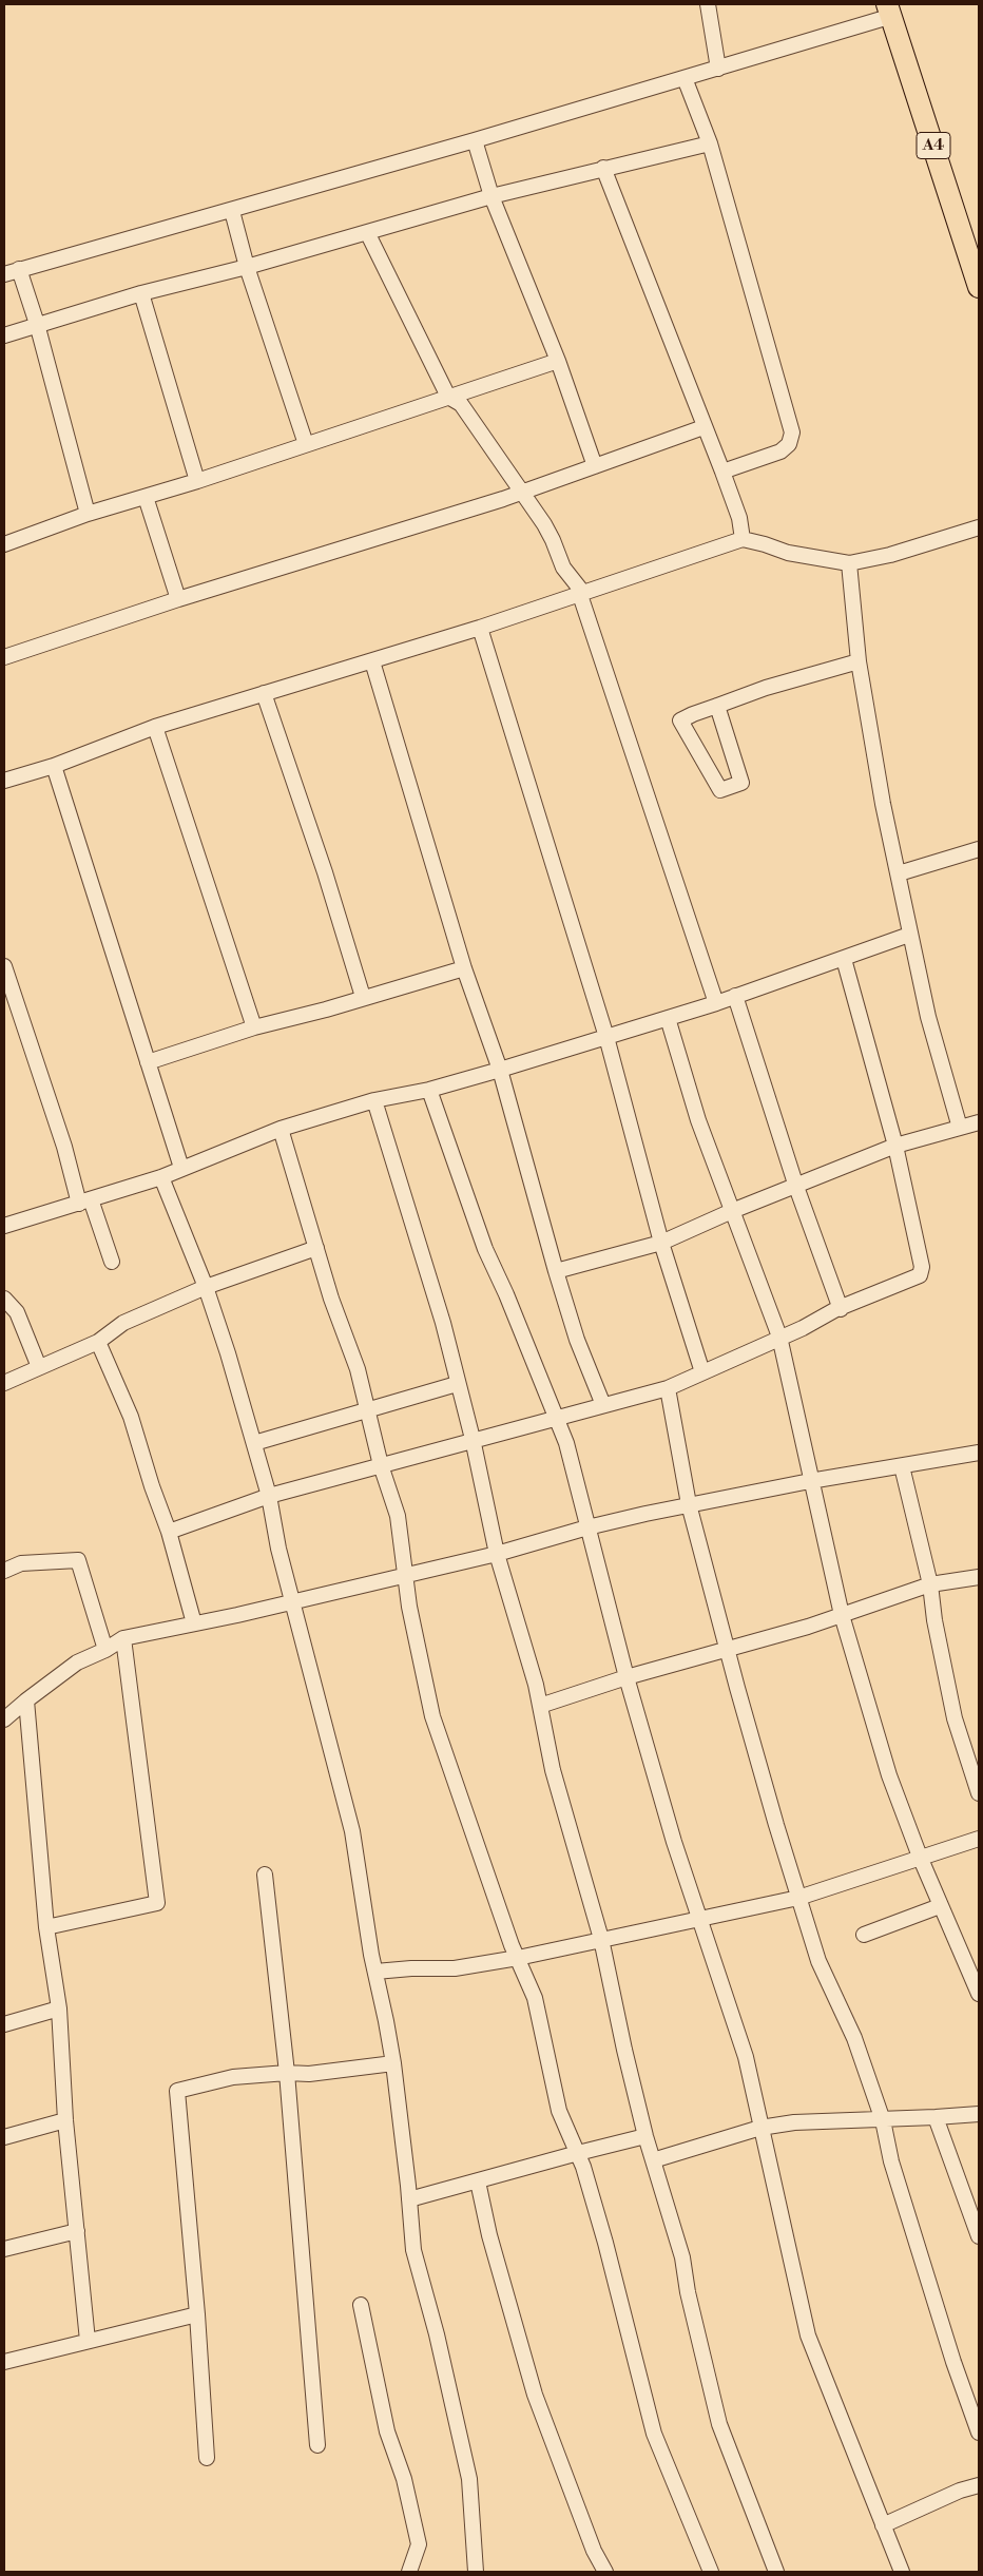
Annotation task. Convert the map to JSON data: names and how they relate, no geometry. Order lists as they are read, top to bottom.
{
  "streets": {
    "highway": ["A4"]
  }
}
